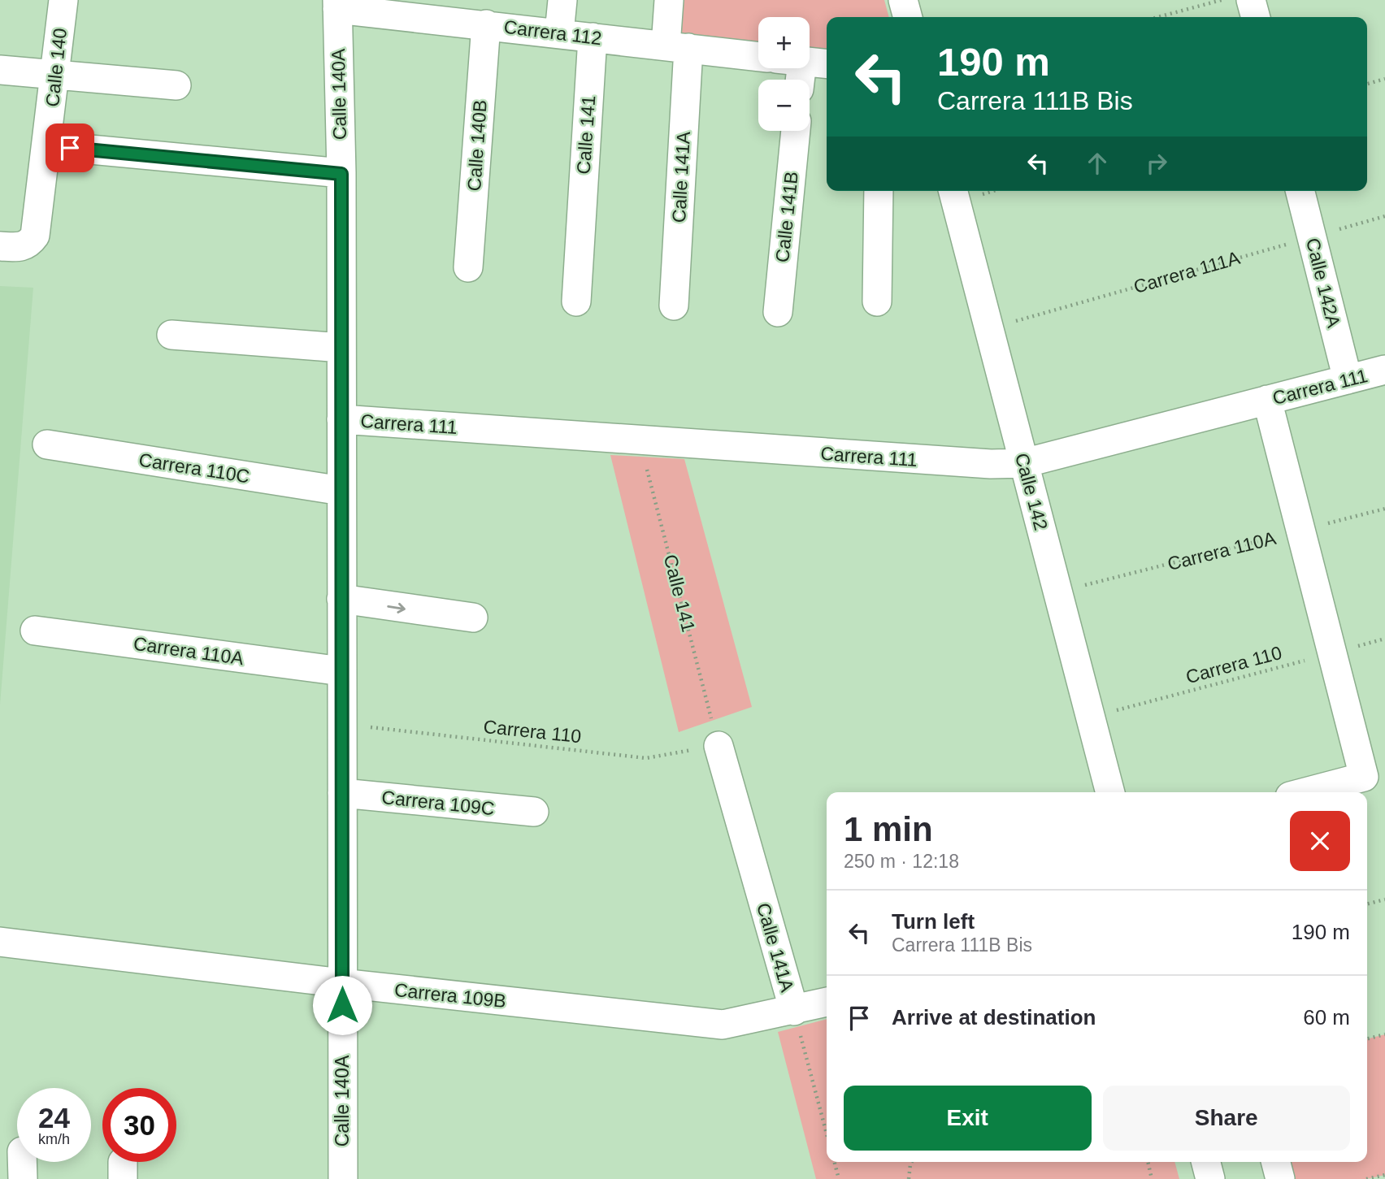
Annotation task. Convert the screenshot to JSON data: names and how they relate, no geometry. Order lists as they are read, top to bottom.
{
  "streets": {
    "street": [
      "Carrera 112",
      "Calle 140",
      "Calle 140A",
      "Calle 141",
      "Calle 140B",
      "Calle 141A",
      "Calle 141B",
      "Calle 142A",
      "Carrera 111",
      "Carrera 110C",
      "Calle 142",
      "Carrera 110A",
      "Carrera 109C",
      "Carrera 109B"
    ],
    "path": ["Carrera 111A", "Carrera 110"]
  },
  "crossings": [
    ["Carrera 112", "Calle 140A"],
    ["Carrera 112", "Calle 141"],
    ["Carrera 112", "Calle 140B"],
    ["Carrera 112", "Calle 141A"],
    ["Calle 140A", "Carrera 111"],
    ["Calle 140A", "Carrera 110C"],
    ["Calle 140A", "Carrera 110A"],
    ["Calle 140A", "Carrera 110"],
    ["Calle 140A", "Carrera 109C"],
    ["Calle 140A", "Carrera 109B"],
    ["Calle 141", "Calle 141A"],
    ["Calle 141", "Carrera 111"],
    ["Calle 141", "Carrera 110"],
    ["Calle 141A", "Carrera 110"],
    ["Calle 141A", "Carrera 109B"],
    ["Carrera 111A", "Calle 142A"],
    ["Carrera 111A", "Calle 142"],
    ["Calle 142A", "Carrera 111"],
    ["Carrera 111", "Calle 142"],
    ["Calle 142", "Carrera 110A"],
    ["Calle 142", "Carrera 110"]
  ],
  "page": {
    "map_buttons": ["+", "−"],
    "turn": ["190 m", "Carrera 111B Bis"],
    "heading": ["1 min", "250 m · 12:18"],
    "list": [
      {
        "name": "Turn left",
        "note": "Carrera 111B Bis",
        "value": "190 m"
      },
      {
        "name": "Arrive at destination",
        "value": "60 m"
      }
    ],
    "buttons": ["Exit", "Share"],
    "speed": "24 km/h",
    "limit": "30"
  }
}
